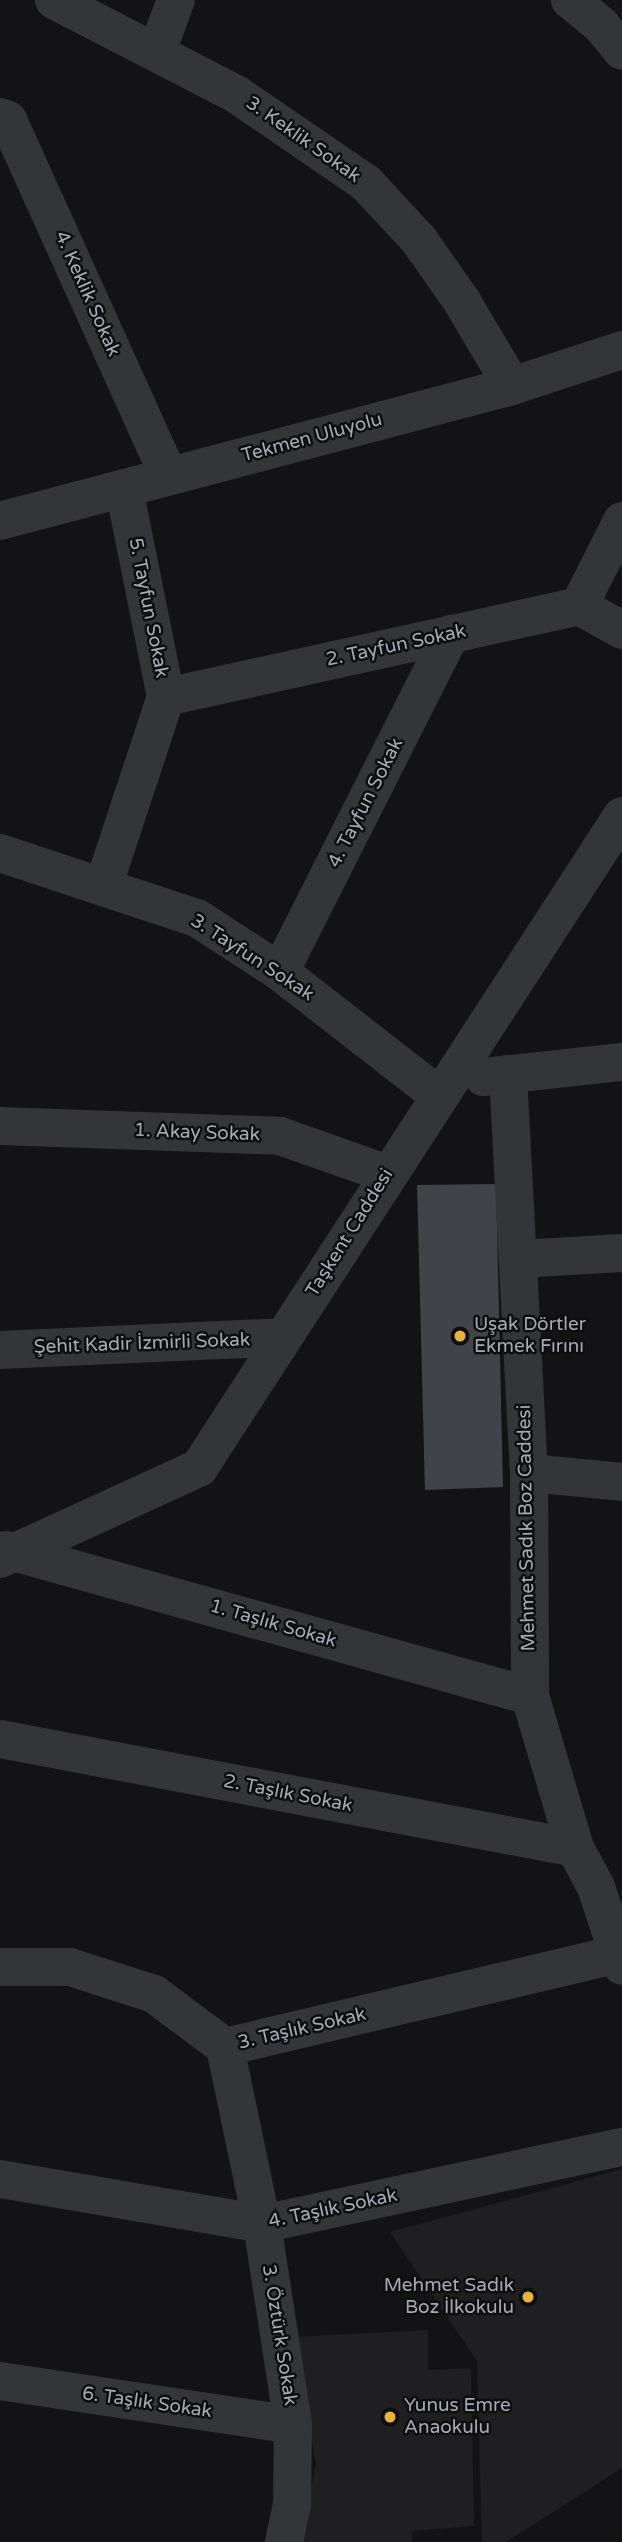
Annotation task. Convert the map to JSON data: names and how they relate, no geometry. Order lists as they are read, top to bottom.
{
  "streets": {
    "street": [
      "3. Keklik Sokak",
      "4. Keklik Sokak",
      "Tekmen Uluyolu",
      "5. Tayfun Sokak",
      "2. Tayfun Sokak",
      "4. Tayfun Sokak",
      "3. Tayfun Sokak",
      "1. Akay Sokak",
      "Taşkent Caddesi",
      "Şehit Kadir İzmirli Sokak",
      "Mehmet Sadık Boz Caddesi",
      "1. Taşlık Sokak",
      "2. Taşlık Sokak",
      "3. Taşlık Sokak",
      "4. Taşlık Sokak",
      "3. Öztürk Sokak",
      "6. Taşlık Sokak"
    ]
  },
  "crossings": [
    ["3. Keklik Sokak", "Tekmen Uluyolu"],
    ["4. Keklik Sokak", "Tekmen Uluyolu"],
    ["Tekmen Uluyolu", "5. Tayfun Sokak"],
    ["5. Tayfun Sokak", "2. Tayfun Sokak"],
    ["5. Tayfun Sokak", "3. Tayfun Sokak"],
    ["2. Tayfun Sokak", "4. Tayfun Sokak"],
    ["4. Tayfun Sokak", "3. Tayfun Sokak"],
    ["3. Tayfun Sokak", "Taşkent Caddesi"],
    ["1. Akay Sokak", "Taşkent Caddesi"],
    ["Taşkent Caddesi", "Şehit Kadir İzmirli Sokak"],
    ["Taşkent Caddesi", "1. Taşlık Sokak"],
    ["Mehmet Sadık Boz Caddesi", "1. Taşlık Sokak"],
    ["Mehmet Sadık Boz Caddesi", "2. Taşlık Sokak"],
    ["Mehmet Sadık Boz Caddesi", "3. Taşlık Sokak"],
    ["3. Taşlık Sokak", "3. Öztürk Sokak"],
    ["4. Taşlık Sokak", "3. Öztürk Sokak"],
    ["3. Öztürk Sokak", "6. Taşlık Sokak"]
  ],
  "places": ["Uşak Dörtler Ekmek Fırını", "Mehmet Sadık Boz İlkokulu", "Yunus Emre Anaokulu"]
}
